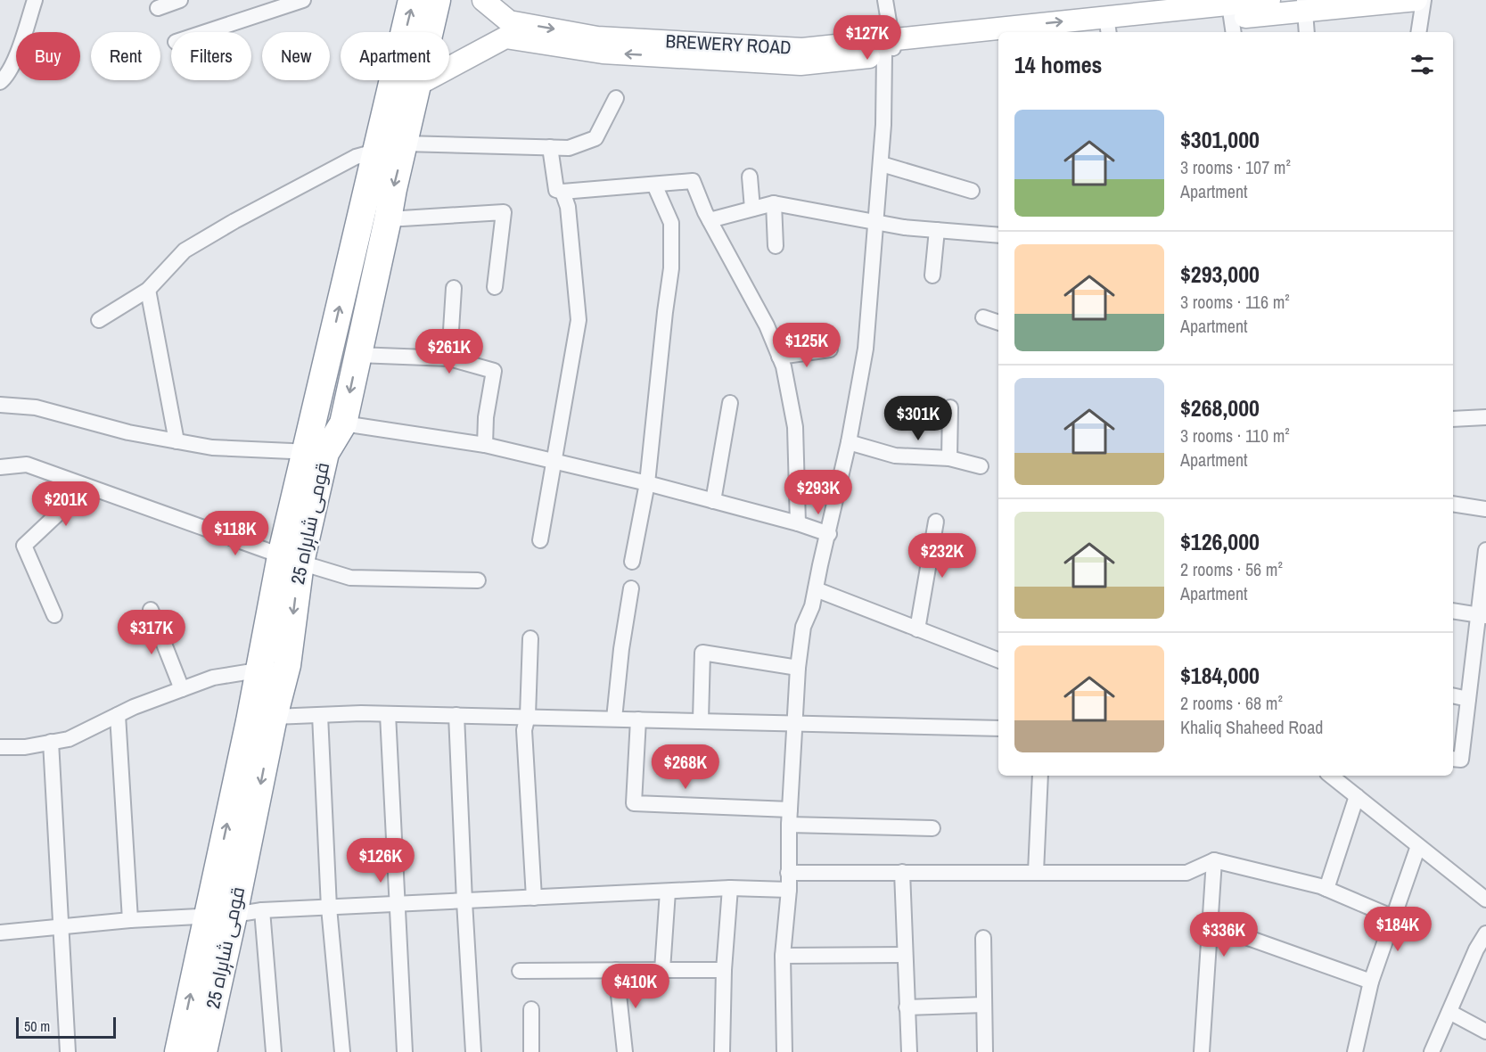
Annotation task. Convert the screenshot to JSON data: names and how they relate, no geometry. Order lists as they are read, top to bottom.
{
  "streets": {
    "highway": ["قومی شاہراہ 25"],
    "main road": ["BREWERY ROAD"]
  },
  "scale_bar": "50 m",
  "page": {
    "price": [
      "$127K",
      "$125K",
      "$261K",
      "$301K",
      "$293K",
      "$201K",
      "$118K",
      "$232K",
      "$317K",
      "$268K",
      "$126K",
      "$184K",
      "$336K",
      "$410K"
    ],
    "chip": [
      "Buy",
      "Rent",
      "Filters",
      "New",
      "Apartment"
    ],
    "heading": "14 homes",
    "list": [
      {
        "name": "$301,000",
        "note": "3 rooms · 107 m² · Apartment"
      },
      {
        "name": "$293,000",
        "note": "3 rooms · 116 m² · Apartment"
      },
      {
        "name": "$268,000",
        "note": "3 rooms · 110 m² · Apartment"
      },
      {
        "name": "$126,000",
        "note": "2 rooms · 56 m² · Apartment"
      },
      {
        "name": "$184,000",
        "note": "2 rooms · 68 m² · Khaliq Shaheed Road"
      }
    ],
    "scale": "50 m"
  }
}
